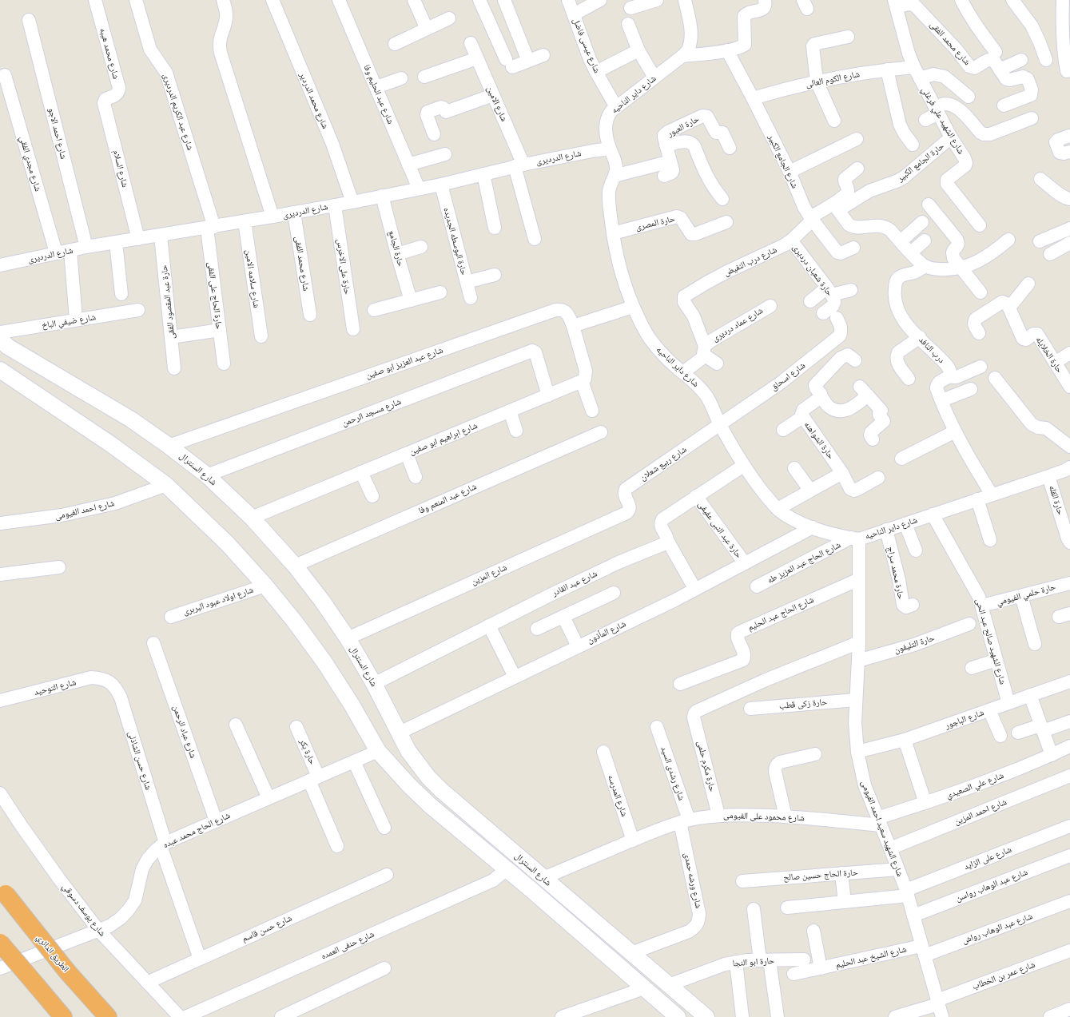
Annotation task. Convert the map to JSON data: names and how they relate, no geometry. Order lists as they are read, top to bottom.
{
  "streets": {
    "highway": ["الطريق الدائري"],
    "street": [
      "شارع محمد الفقى",
      "شارع عيسى فاضل",
      "شارع محمد هيبه",
      "شارع الكوم العالى",
      "شارع عبد الحليم وفا",
      "شارع داير الناحيه",
      "شارع محمد الدردير",
      "شارع الامين",
      "شارع عبد الكريم الدرديرى",
      "شارع الشهيد علي فرغلي",
      "حارة العبور",
      "شارع احمد الاجو",
      "شارع الدرديرى",
      "شارع الجامع الكبير",
      "حارة الجامع الكبير",
      "شارع مجدي الفقي",
      "شارع السلام",
      "حارة المصرى",
      "حارة البوسطه الجديده",
      "حارة الجامع",
      "شارع درب النفيض",
      "حارة على الاخرس",
      "حارة شعبان درديرى",
      "شارع سلامه الامين",
      "حارة الحاج على الفقى",
      "حارة عبد المقصود الفقى",
      "شارع ضيفي الباخ",
      "شارع عماد درديرى",
      "درب النافد",
      "حارة الخلايله",
      "شارع عبد العزيز ابو صفين",
      "شارع اسحاق",
      "شارع مسجد الرحمن",
      "شارع ابراهيم ابو صفين",
      "حارة الشواهنه",
      "شارع ربيع شعلان",
      "شارع السنترال",
      "شارع عبد المنعم وفا",
      "حارة القله",
      "شارع احمد الفيومى",
      "حارة عبد النبى عفيفى",
      "شارع الحاج عبد العزيز طه",
      "حارة محمد سراج",
      "شارع المزين",
      "شارع عبد القادر",
      "حارة حلمي الفيومي",
      "شارع اولاد عبود البربرى",
      "شارع الحاج عبد الحليم",
      "شارع المأذون",
      "شارع الشهيد صالح عبد الحى",
      "حارة التليفون",
      "شارع التوحيد",
      "حارة زكى قطب",
      "شارع الباجور",
      "شارع عباد الرحمن",
      "حارة بكر",
      "شارع حسن الشاذلى",
      "حارة مكرم حلمى",
      "شارع رشدى السيد",
      "شارع علي الصعيدي",
      "شارع المدرسه",
      "شارع احمد المزين",
      "شارع محمود على الفيومى",
      "شارع الشهيد سعيد احمد الفيومى",
      "شارع الحاج محمد عبده",
      "شارع على الزايد",
      "حارة الحاج حسين صالح",
      "شارع ورشه حمدى",
      "شارع عبد الوهاب رواسن",
      "شارع يوسف دسوقي",
      "شارع حسن قاسم",
      "شارع عبد الوهاب رواش",
      "شارع حنفى العمده",
      "شارع الشيخ عبد الحليم",
      "حارة ابو النجا",
      "شارع عمر بن الخطاب"
    ]
  },
  "crossings": [
    ["شارع محمد الفقى", "شارع الشهيد علي فرغلي"],
    ["شارع محمد الفقى", "شارع الدرديرى"],
    ["شارع عيسى فاضل", "شارع داير الناحيه"],
    ["شارع محمد هيبه", "شارع السلام"],
    ["شارع الكوم العالى", "شارع الشهيد علي فرغلي"],
    ["شارع الكوم العالى", "شارع الجامع الكبير"],
    ["شارع عبد الحليم وفا", "شارع الدرديرى"],
    ["شارع داير الناحيه", "شارع الدرديرى"],
    ["شارع داير الناحيه", "حارة المصرى"],
    ["شارع داير الناحيه", "شارع عماد درديرى"],
    ["شارع داير الناحيه", "شارع اسحاق"],
    ["شارع داير الناحيه", "شارع ربيع شعلان"],
    ["شارع داير الناحيه", "حارة القله"],
    ["شارع داير الناحيه", "شارع الحاج عبد العزيز طه"],
    ["شارع داير الناحيه", "حارة محمد سراج"],
    ["شارع داير الناحيه", "شارع المأذون"],
    ["شارع داير الناحيه", "شارع الشهيد صالح عبد الحى"],
    ["شارع داير الناحيه", "شارع الشهيد سعيد احمد الفيومى"],
    ["شارع محمد الدردير", "شارع الدرديرى"],
    ["شارع الامين", "شارع الدرديرى"],
    ["شارع عبد الكريم الدرديرى", "شارع الدرديرى"],
    ["شارع عبد الكريم الدرديرى", "حارة الحاج على الفقى"],
    ["شارع الشهيد علي فرغلي", "حارة الجامع الكبير"],
    ["شارع احمد الاجو", "شارع الدرديرى"],
    ["شارع الدرديرى", "شارع مجدي الفقي"],
    ["شارع الدرديرى", "شارع السلام"],
    ["شارع الدرديرى", "حارة البوسطه الجديده"],
    ["شارع الدرديرى", "حارة الجامع"],
    ["شارع الدرديرى", "حارة على الاخرس"],
    ["شارع الدرديرى", "شارع سلامه الامين"],
    ["شارع الدرديرى", "حارة الحاج على الفقى"],
    ["شارع الدرديرى", "حارة عبد المقصود الفقى"],
    ["شارع الجامع الكبير", "شارع درب النفيض"],
    ["حارة الجامع الكبير", "شارع درب النفيض"],
    ["شارع درب النفيض", "حارة شعبان درديرى"],
    ["شارع درب النفيض", "شارع عماد درديرى"],
    ["شارع عبد العزيز ابو صفين", "شارع السنترال"],
    ["شارع اسحاق", "شارع ربيع شعلان"],
    ["شارع مسجد الرحمن", "شارع ابراهيم ابو صفين"],
    ["شارع مسجد الرحمن", "شارع السنترال"],
    ["شارع ابراهيم ابو صفين", "شارع السنترال"],
    ["شارع ربيع شعلان", "شارع المزين"],
    ["شارع السنترال", "شارع عبد المنعم وفا"],
    ["شارع السنترال", "شارع احمد الفيومى"],
    ["شارع السنترال", "شارع المزين"],
    ["شارع السنترال", "شارع عبد القادر"],
    ["شارع السنترال", "شارع اولاد عبود البربرى"],
    ["شارع السنترال", "شارع المأذون"],
    ["شارع السنترال", "شارع محمود على الفيومى"],
    ["شارع السنترال", "شارع الحاج محمد عبده"],
    ["شارع السنترال", "شارع ورشه حمدى"],
    ["شارع السنترال", "شارع حنفى العمده"],
    ["شارع السنترال", "حارة ابو النجا"],
    ["حارة عبد النبى عفيفى", "شارع المأذون"],
    ["شارع الحاج عبد العزيز طه", "شارع الشهيد سعيد احمد الفيومى"],
    ["حارة حلمي الفيومي", "شارع الشهيد صالح عبد الحى"],
    ["شارع الحاج عبد الحليم", "شارع الشهيد سعيد احمد الفيومى"],
    ["شارع الشهيد صالح عبد الحى", "شارع الباجور"],
    ["حارة التليفون", "شارع الشهيد سعيد احمد الفيومى"],
    ["شارع التوحيد", "شارع حسن الشاذلى"],
    ["حارة زكى قطب", "شارع الشهيد سعيد احمد الفيومى"],
    ["شارع الباجور", "شارع الشهيد سعيد احمد الفيومى"],
    ["شارع عباد الرحمن", "شارع الحاج محمد عبده"],
    ["حارة بكر", "شارع الحاج محمد عبده"],
    ["شارع حسن الشاذلى", "شارع الحاج محمد عبده"],
    ["شارع حسن الشاذلى", "شارع حسن قاسم"],
    ["حارة مكرم حلمى", "شارع محمود على الفيومى"],
    ["حارة مكرم حلمى", "شارع الشهيد سعيد احمد الفيومى"],
    ["شارع رشدى السيد", "شارع محمود على الفيومى"],
    ["شارع رشدى السيد", "شارع ورشه حمدى"],
    ["شارع علي الصعيدي", "شارع محمود على الفيومى"],
    ["شارع علي الصعيدي", "شارع الشهيد سعيد احمد الفيومى"],
    ["شارع المدرسه", "شارع محمود على الفيومى"],
    ["شارع احمد المزين", "شارع الشهيد سعيد احمد الفيومى"],
    ["شارع محمود على الفيومى", "شارع الشهيد سعيد احمد الفيومى"],
    ["شارع محمود على الفيومى", "شارع ورشه حمدى"],
    ["شارع الشهيد سعيد احمد الفيومى", "شارع على الزايد"],
    ["شارع الشهيد سعيد احمد الفيومى", "حارة الحاج حسين صالح"],
    ["شارع الشهيد سعيد احمد الفيومى", "شارع عبد الوهاب رواسن"],
    ["شارع الشهيد سعيد احمد الفيومى", "شارع عبد الوهاب رواش"],
    ["شارع الشهيد سعيد احمد الفيومى", "شارع الشيخ عبد الحليم"],
    ["شارع الشهيد سعيد احمد الفيومى", "شارع عمر بن الخطاب"],
    ["شارع الحاج محمد عبده", "شارع يوسف دسوقي"],
    ["شارع يوسف دسوقي", "شارع حسن قاسم"],
    ["شارع عبد الوهاب رواش", "شارع الشيخ عبد الحليم"]
  ]
}
